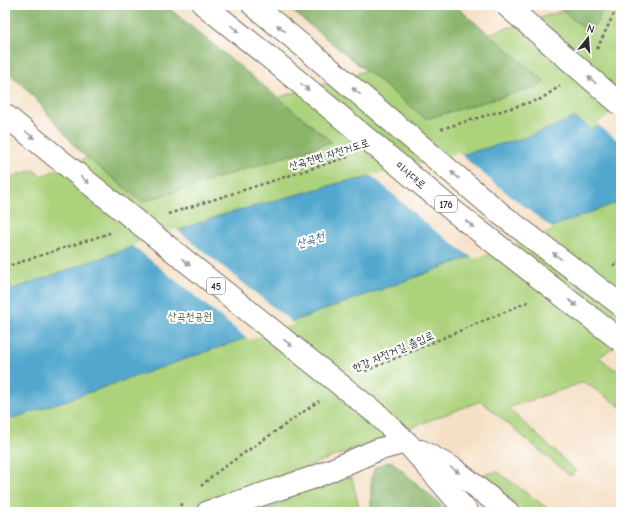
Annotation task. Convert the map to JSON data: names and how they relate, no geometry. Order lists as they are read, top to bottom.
{
  "streets": {
    "main road": ["미사대로", "176", "45"],
    "path": ["산곡천변 자전거도로", "한강 자전거길 출입로"]
  },
  "water": ["산곡천"],
  "parks": ["산곡천공원"],
  "north": "top"
}
